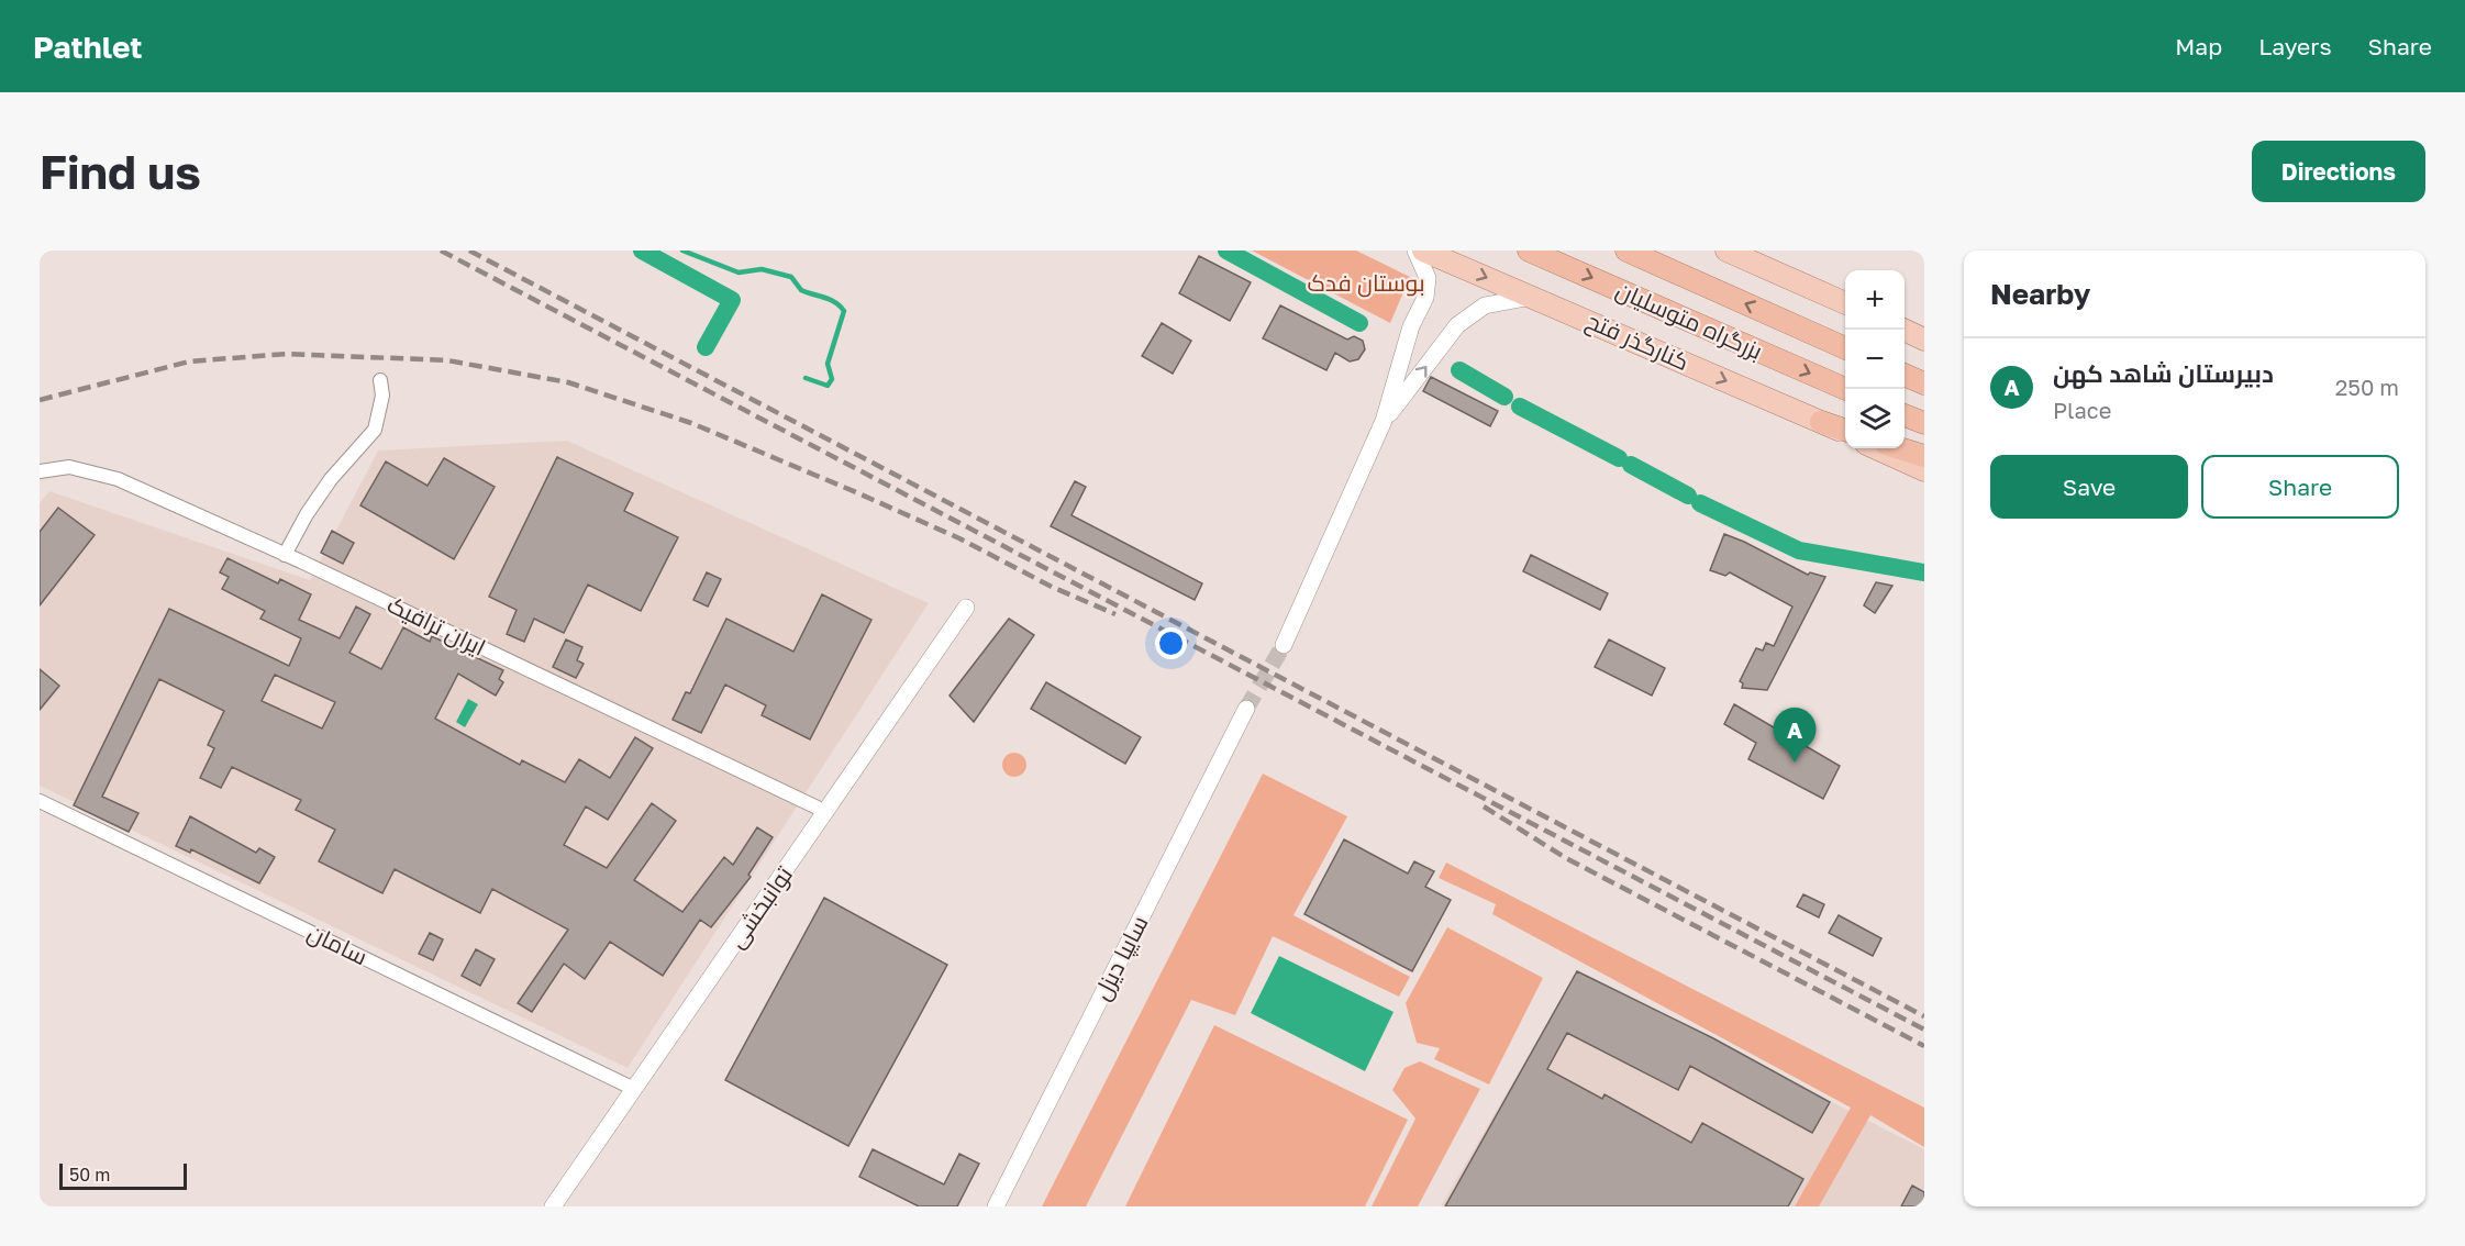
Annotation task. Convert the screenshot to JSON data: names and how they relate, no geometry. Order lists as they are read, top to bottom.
{
  "streets": {
    "highway": ["بزرگراه متوسلیان"],
    "main road": ["کنارگذر فتح"],
    "street": [
      "ایران ترافیک",
      "توانبخشی",
      "سامان",
      "سایپا دیزل"
    ]
  },
  "crossings": [
    ["ایران ترافیک", "توانبخشی"],
    ["توانبخشی", "سامان"]
  ],
  "parks": ["بوستان فدک"],
  "scale_bar": "50 m",
  "page": {
    "header": "Pathlet",
    "nav": ["Map", "Layers", "Share"],
    "buttons": [
      "Directions",
      ["Save", "Share"]
    ],
    "title": "Find us",
    "heading": "Nearby",
    "map_buttons": ["+", "−"],
    "list": [
      {
        "mark": "A",
        "name": "دبیرستان شاهد کهن",
        "note": "Place",
        "value": "250 m"
      }
    ],
    "pins": "A",
    "scale": "50 m"
  }
}
